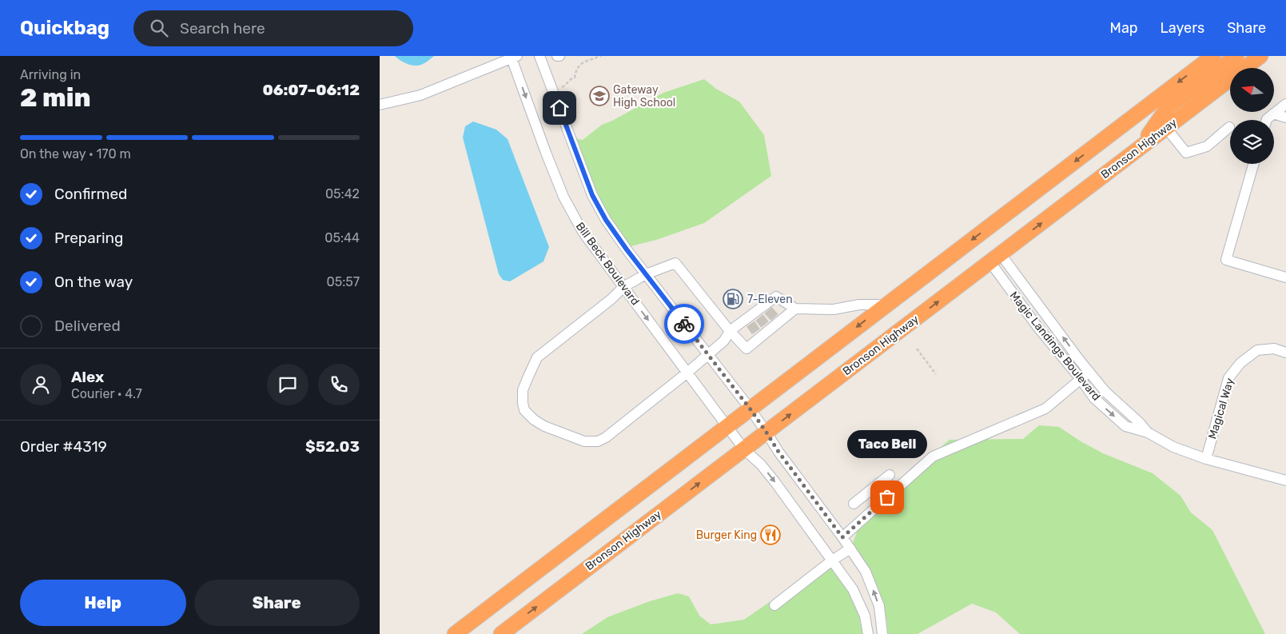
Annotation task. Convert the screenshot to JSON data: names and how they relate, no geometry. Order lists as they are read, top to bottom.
{
  "streets": {
    "highway": ["Bronson Highway"],
    "street": ["Bill Beck Boulevard", "Magic Landings Boulevard", "Magical Way"]
  },
  "crossings": [
    ["Bronson Highway", "Bill Beck Boulevard"],
    ["Bronson Highway", "Magic Landings Boulevard"],
    ["Magic Landings Boulevard", "Magical Way"]
  ],
  "places": {
    "school or university": ["Gateway High School"],
    "fuel station": ["7-Eleven"],
    "other": ["Taco Bell"],
    "restaurant": ["Burger King"]
  },
  "north": "left",
  "page": {
    "header": "Quickbag",
    "search": "Search here",
    "nav": ["Map", "Layers", "Share"],
    "heading": ["2 min", "Arriving in", "06:07–06:12"],
    "panel": [
      "Alex",
      "Courier · 4.7",
      "Order #4319",
      "$52.03"
    ],
    "bar": "On the way · 170 m",
    "list": [
      ["Confirmed", "05:42"],
      ["Preparing", "05:44"],
      ["On the way", "05:57"],
      "Delivered"
    ],
    "bubble": "Taco Bell",
    "buttons": ["Help", "Share"]
  }
}
